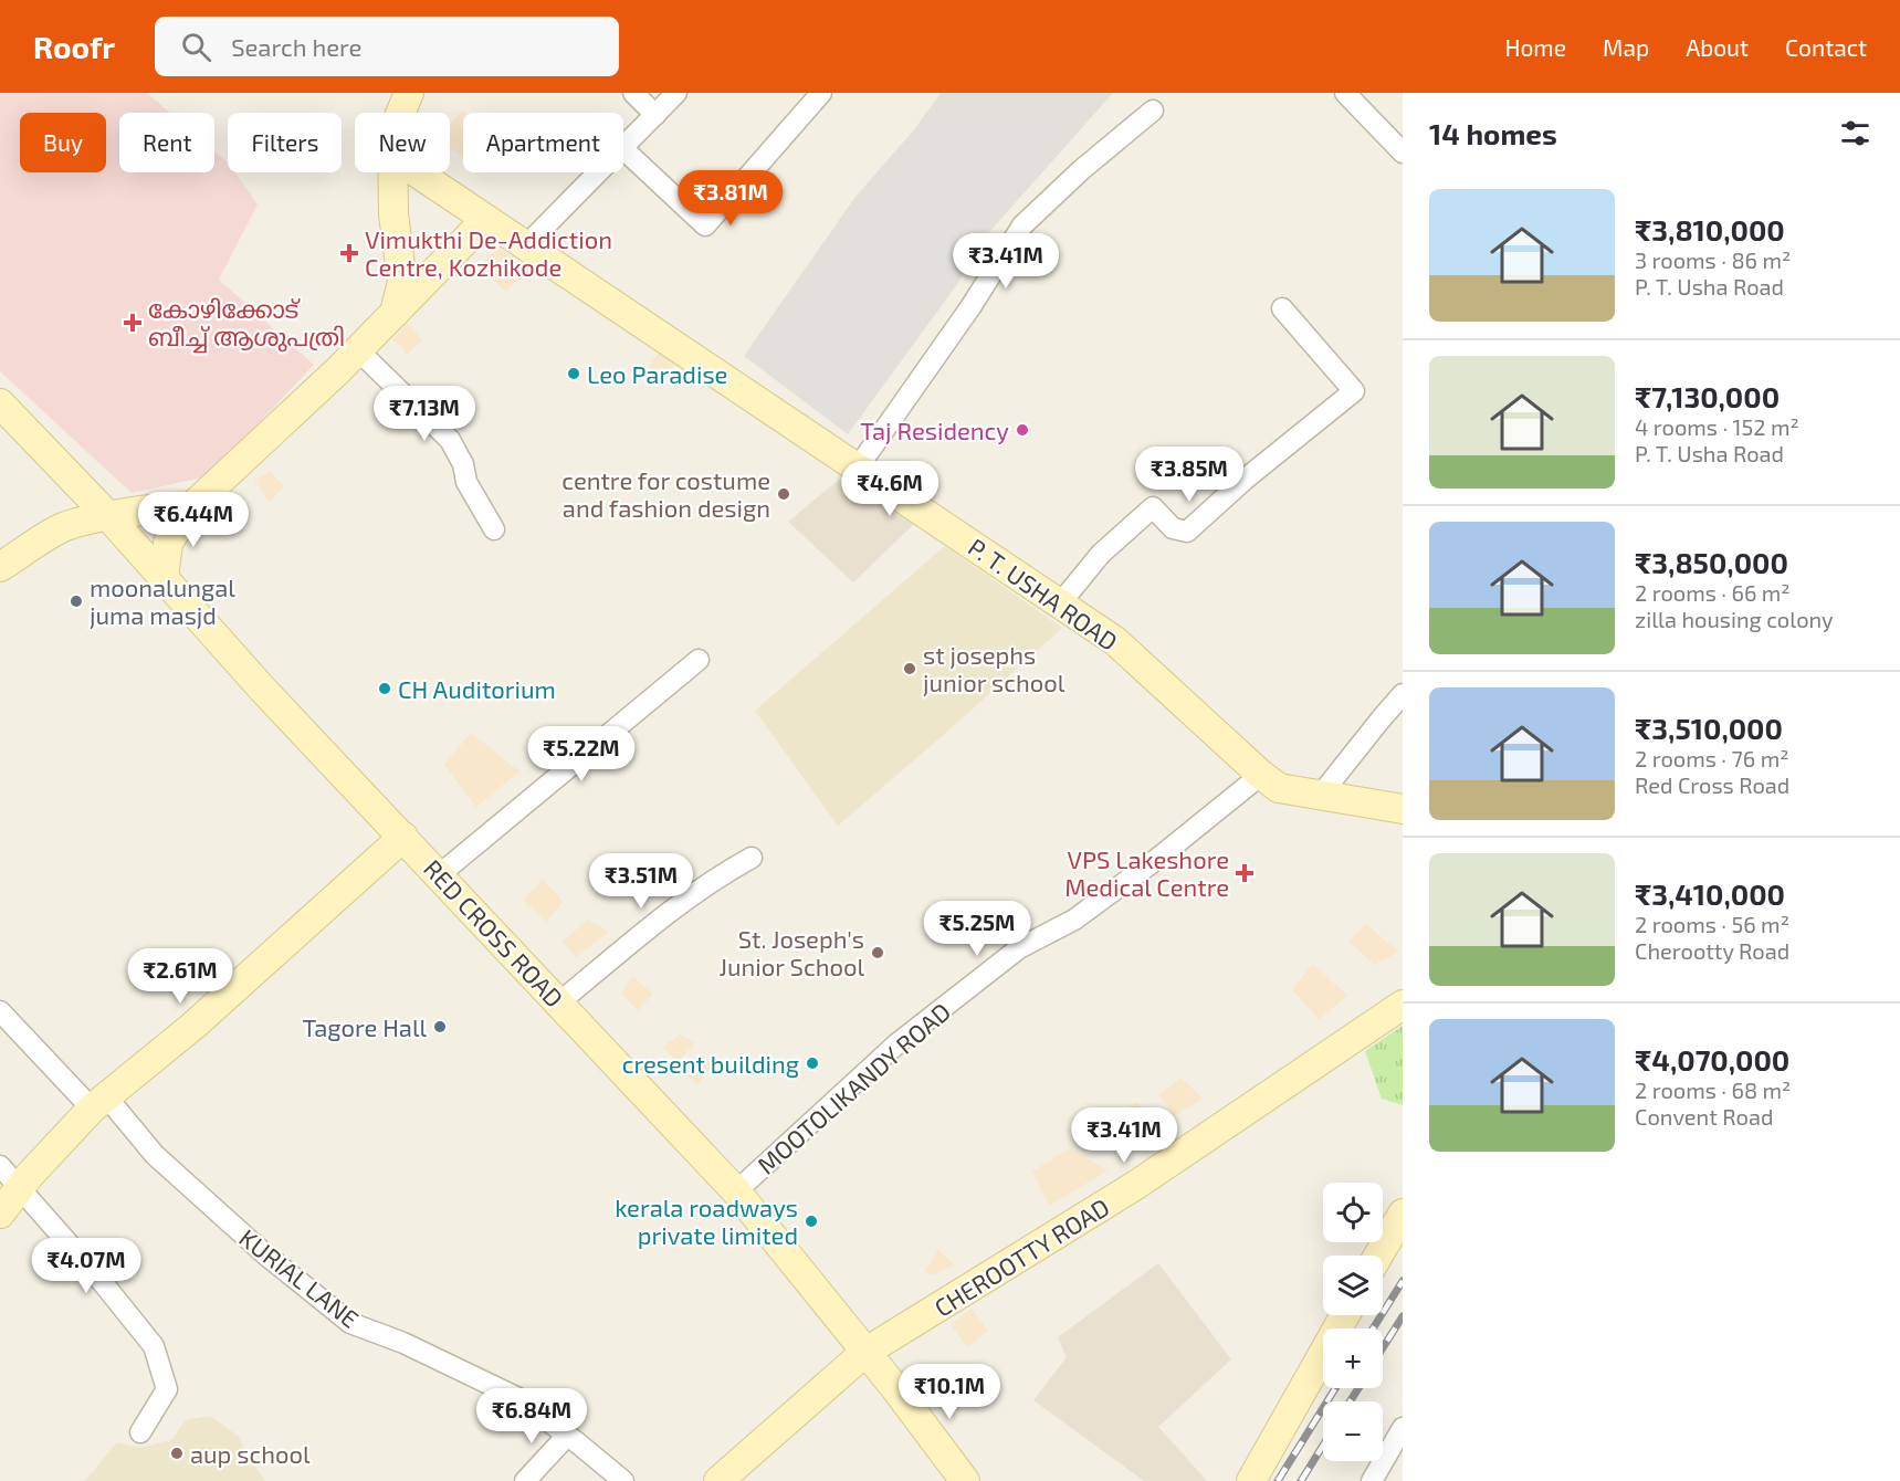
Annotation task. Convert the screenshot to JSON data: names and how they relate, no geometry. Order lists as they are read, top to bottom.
{
  "streets": {
    "street": [
      "P. T. USHA ROAD",
      "RED CROSS ROAD",
      "MOOTOLIKANDY ROAD",
      "CHEROOTTY ROAD",
      "KURIAL LANE"
    ]
  },
  "crossings": [
    ["P. T. USHA ROAD", "MOOTOLIKANDY ROAD"],
    ["RED CROSS ROAD", "MOOTOLIKANDY ROAD"],
    ["RED CROSS ROAD", "CHEROOTTY ROAD"]
  ],
  "places": {
    "health": ["Vimukthi De-Addiction Centre, Kozhikode", "കോഴിക്കോട് ബീച്ച് ആശുപത്രി", "VPS Lakeshore Medical Centre"],
    "other": [
      "Leo Paradise",
      "Taj Residency",
      "centre for costume and fashion design",
      "moonalungal juma masjd",
      "st josephs junior school",
      "CH Auditorium",
      "St. Joseph's Junior School",
      "Tagore Hall",
      "cresent building",
      "kerala roadways private limited",
      "aup school"
    ]
  },
  "page": {
    "header": "Roofr",
    "search": "Search here",
    "nav": [
      "Home",
      "Map",
      "About",
      "Contact"
    ],
    "heading": "14 homes",
    "chip": [
      "Buy",
      "Rent",
      "Filters",
      "New",
      "Apartment"
    ],
    "price": [
      "₹3.81M",
      "₹3.41M",
      "₹7.13M",
      "₹3.85M",
      "₹4.6M",
      "₹6.44M",
      "₹5.22M",
      "₹3.51M",
      "₹5.25M",
      "₹2.61M",
      "₹3.41M",
      "₹4.07M",
      "₹10.1M",
      "₹6.84M"
    ],
    "list": [
      {
        "name": "₹3,810,000",
        "note": "3 rooms · 86 m² · P. T. Usha Road"
      },
      {
        "name": "₹7,130,000",
        "note": "4 rooms · 152 m² · P. T. Usha Road"
      },
      {
        "name": "₹3,850,000",
        "note": "2 rooms · 66 m² · zilla housing colony"
      },
      {
        "name": "₹3,510,000",
        "note": "2 rooms · 76 m² · Red Cross Road"
      },
      {
        "name": "₹3,410,000",
        "note": "2 rooms · 56 m² · Cherootty Road"
      },
      {
        "name": "₹4,070,000",
        "note": "2 rooms · 68 m² · Convent Road"
      }
    ],
    "map_buttons": ["+", "−"]
  }
}
